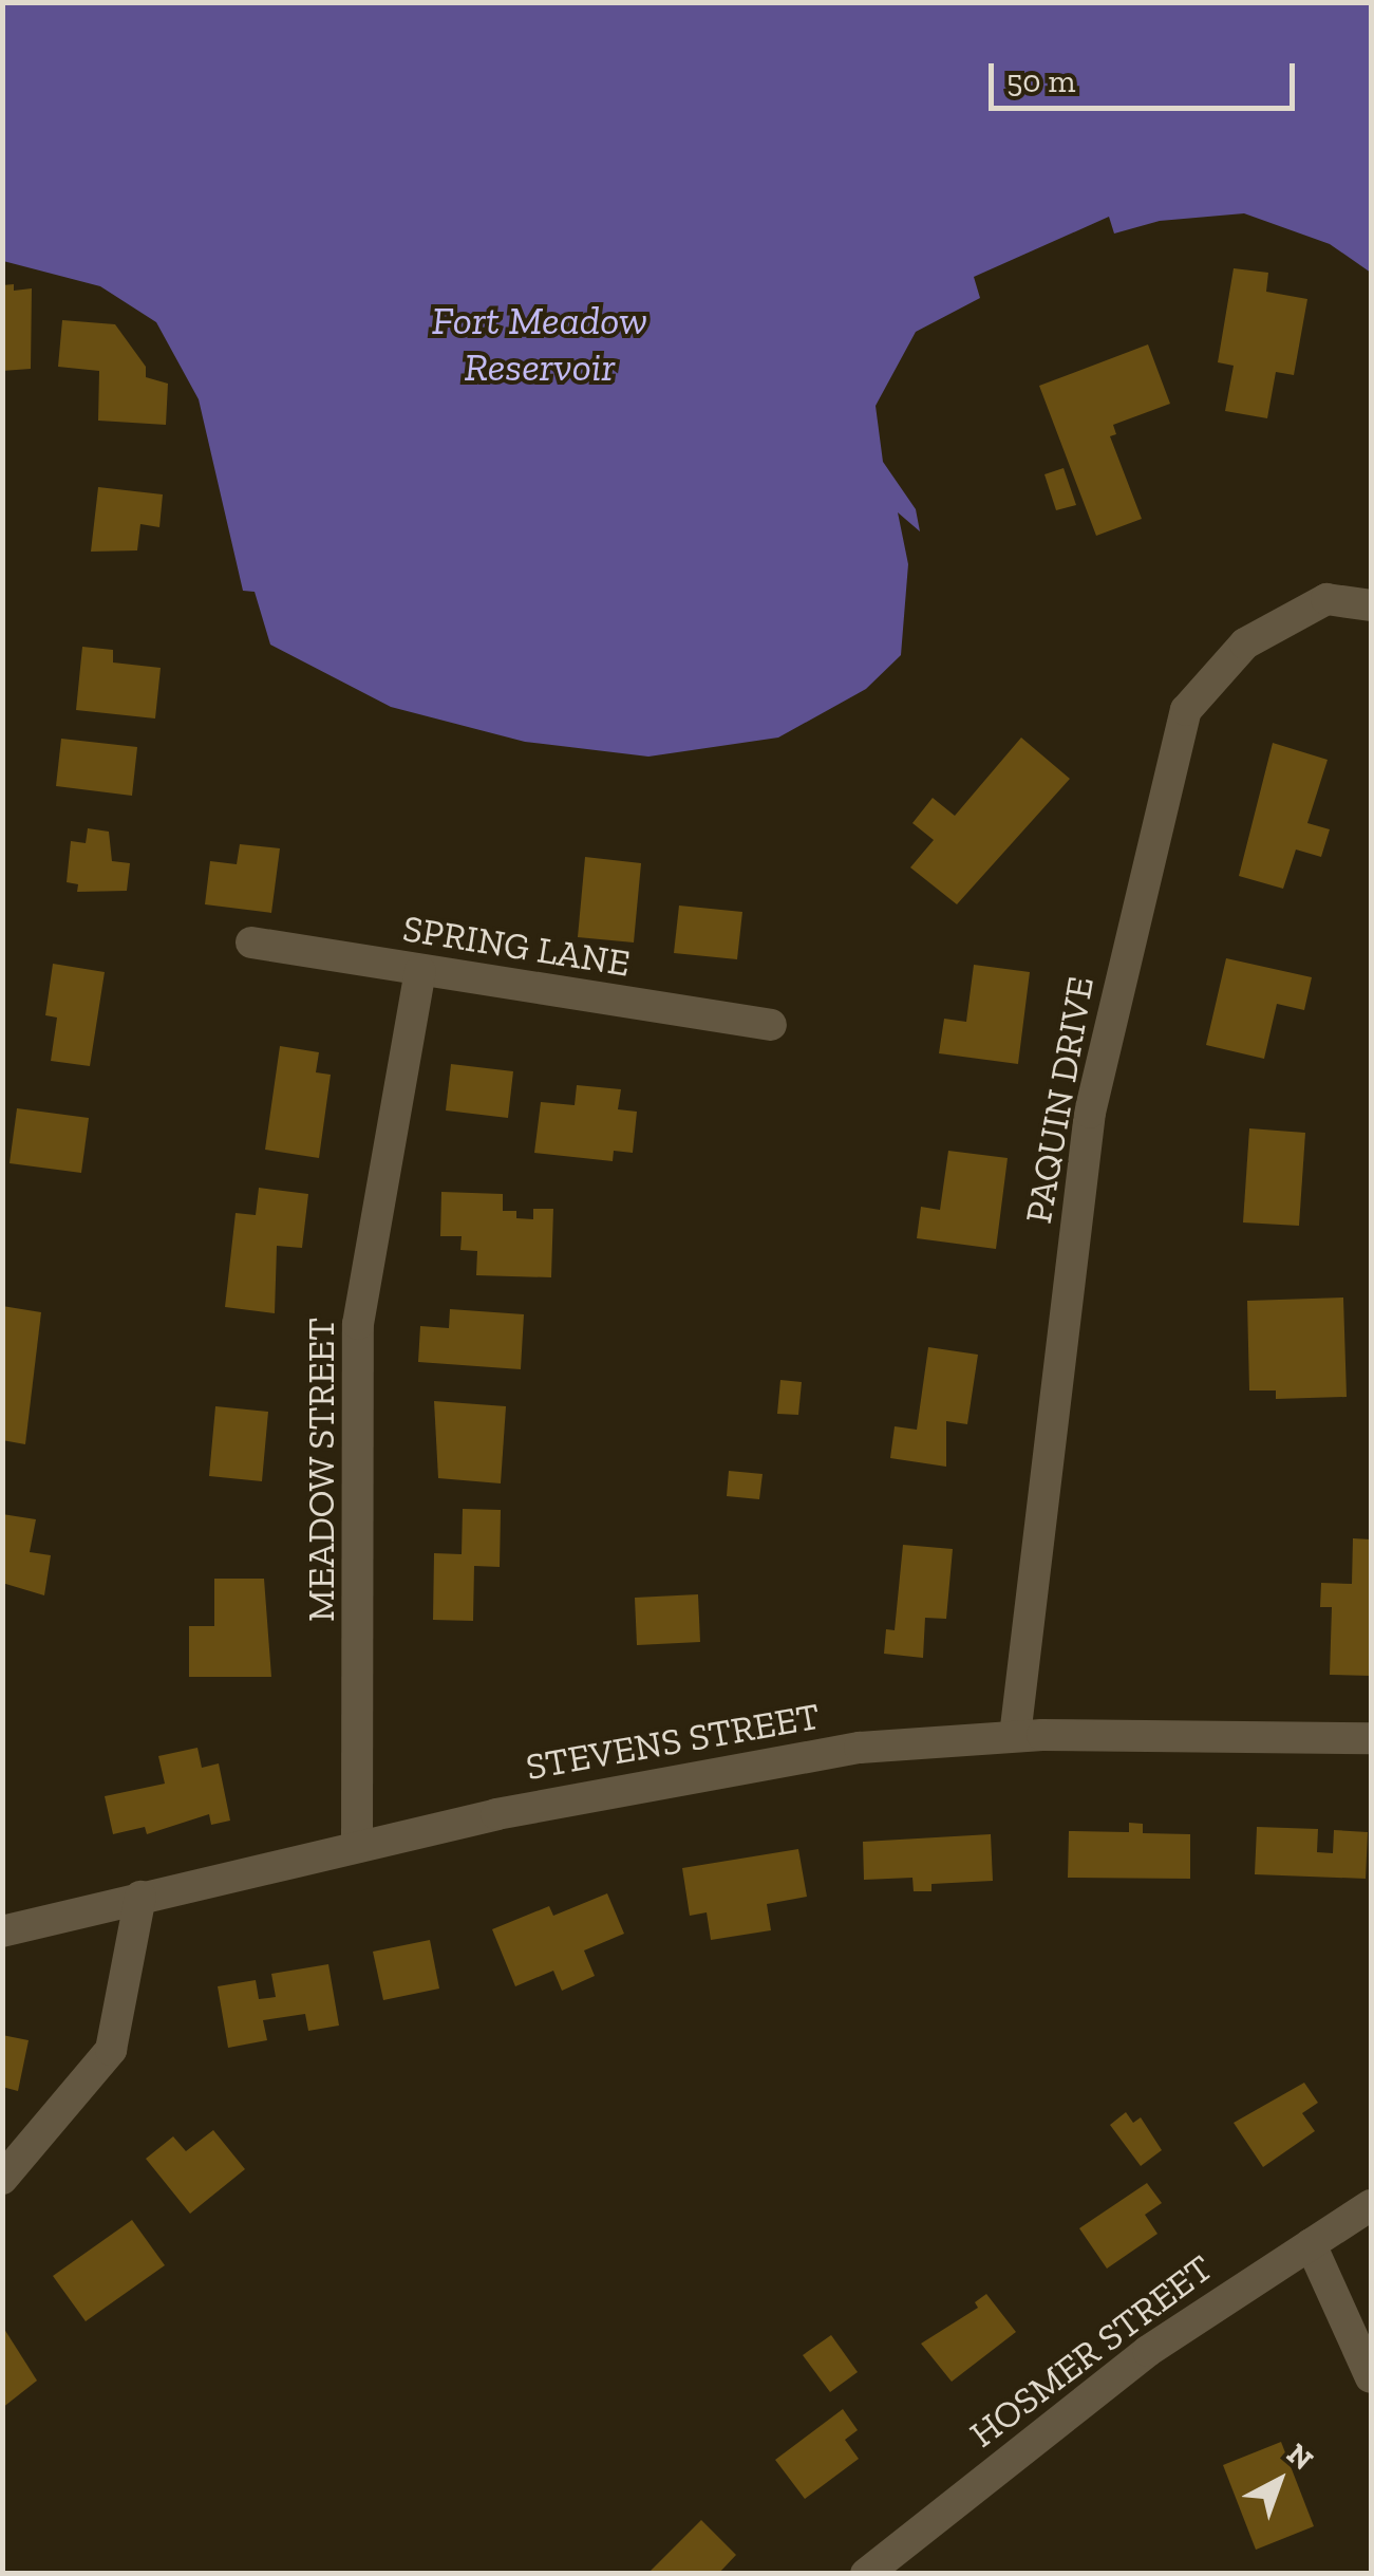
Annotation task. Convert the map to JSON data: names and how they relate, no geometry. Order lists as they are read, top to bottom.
{
  "streets": {
    "street": [
      "SPRING LANE",
      "PAQUIN DRIVE",
      "MEADOW STREET",
      "STEVENS STREET",
      "HOSMER STREET"
    ]
  },
  "crossings": [
    ["SPRING LANE", "MEADOW STREET"],
    ["PAQUIN DRIVE", "STEVENS STREET"],
    ["MEADOW STREET", "STEVENS STREET"]
  ],
  "water": ["Fort Meadow Reservoir"],
  "scale_bar": "50 m",
  "north": "top right"
}
